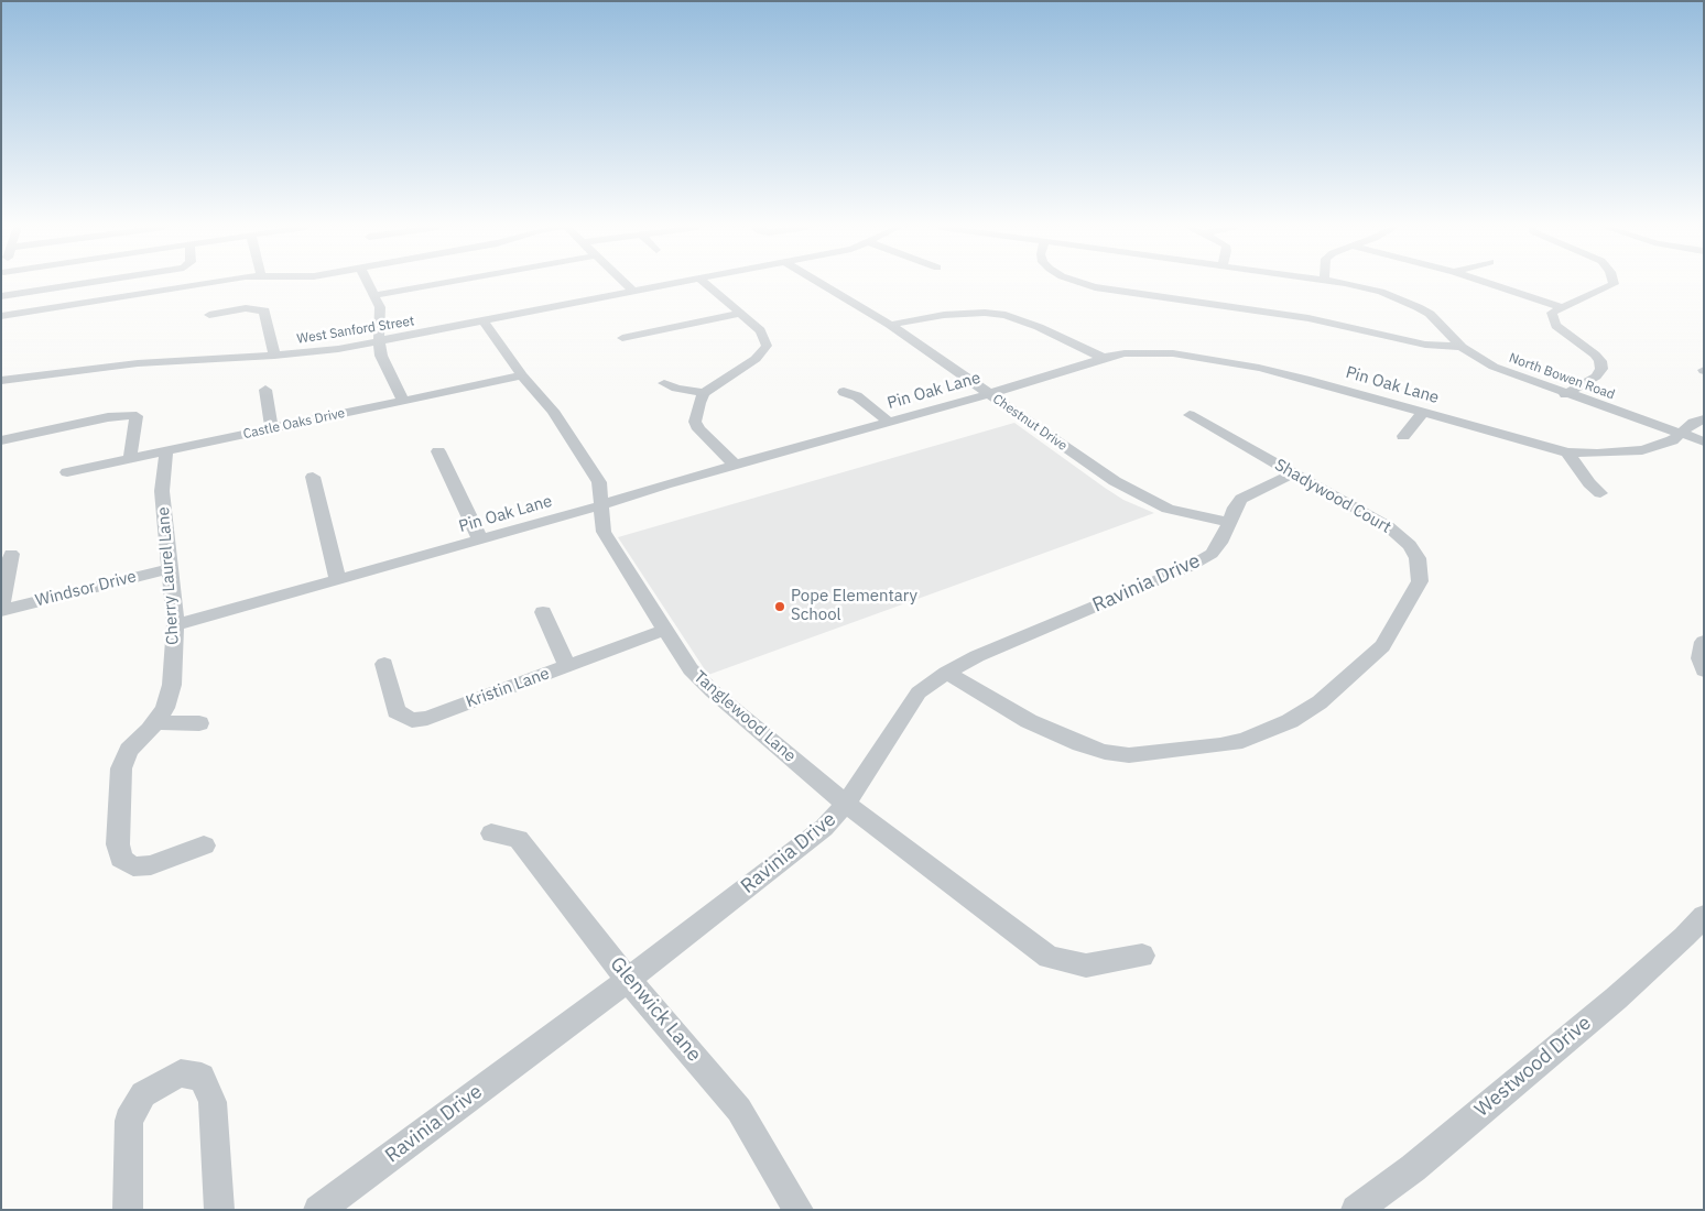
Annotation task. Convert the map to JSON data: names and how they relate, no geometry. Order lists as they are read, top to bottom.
{
  "streets": {
    "street": [
      "West Sanford Street",
      "North Bowen Road",
      "Pin Oak Lane",
      "Chestnut Drive",
      "Castle Oaks Drive",
      "Shadywood Court",
      "Cherry Laurel Lane",
      "Ravinia Drive",
      "Windsor Drive",
      "Kristin Lane",
      "Tanglewood Lane",
      "Glenwick Lane",
      "Westwood Drive"
    ]
  },
  "crossings": [
    ["West Sanford Street", "Tanglewood Lane"],
    ["North Bowen Road", "Pin Oak Lane"],
    ["Pin Oak Lane", "Chestnut Drive"],
    ["Pin Oak Lane", "Cherry Laurel Lane"],
    ["Pin Oak Lane", "Tanglewood Lane"],
    ["Chestnut Drive", "Ravinia Drive"],
    ["Castle Oaks Drive", "Cherry Laurel Lane"],
    ["Castle Oaks Drive", "Tanglewood Lane"],
    ["Shadywood Court", "Ravinia Drive"],
    ["Cherry Laurel Lane", "Windsor Drive"],
    ["Ravinia Drive", "Tanglewood Lane"],
    ["Ravinia Drive", "Glenwick Lane"],
    ["Kristin Lane", "Tanglewood Lane"]
  ],
  "places": ["Pope Elementary School"]
}
